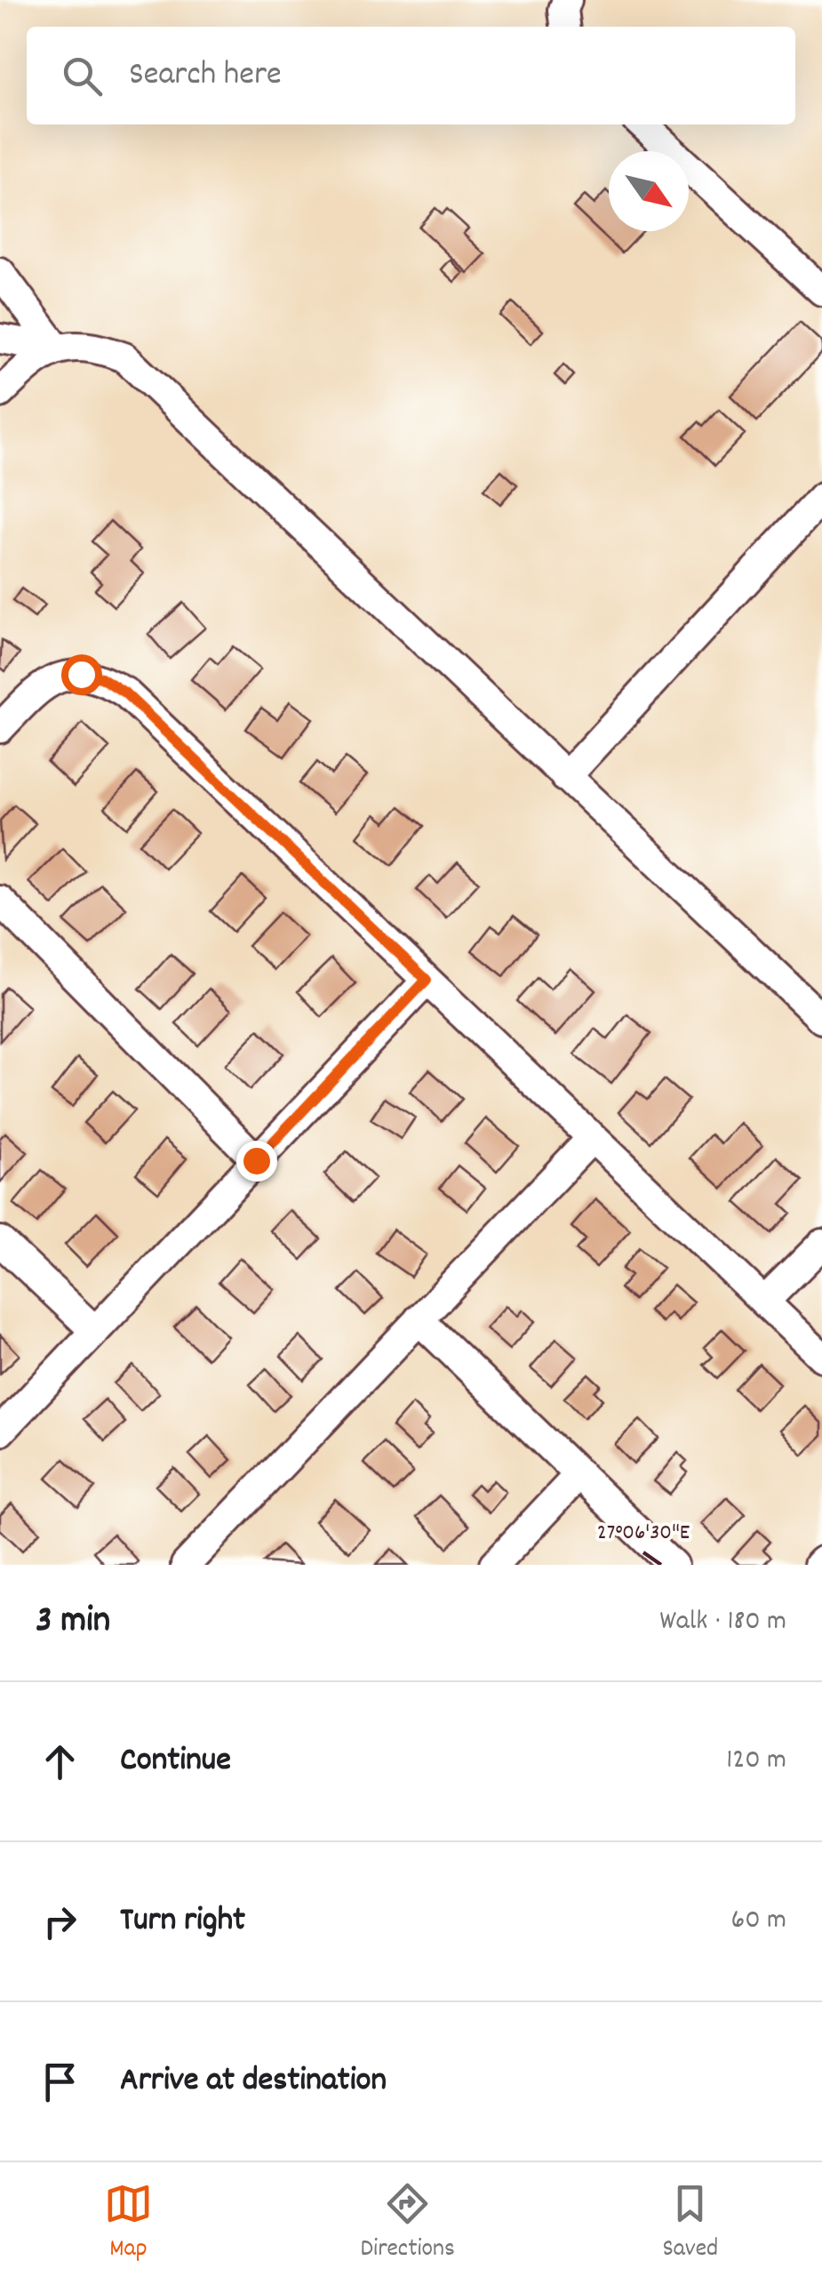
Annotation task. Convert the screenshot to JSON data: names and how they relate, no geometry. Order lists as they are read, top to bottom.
{
  "north": "bottom right",
  "page": {
    "search": "Search here",
    "heading": ["3 min", "Walk · 180 m"],
    "list": [
      ["Continue", "120 m"],
      ["Turn right", "60 m"],
      "Arrive at destination"
    ],
    "nav": ["Map", "Directions", "Saved"]
  },
  "coordinates": ["27°06'30\"E"]
}
